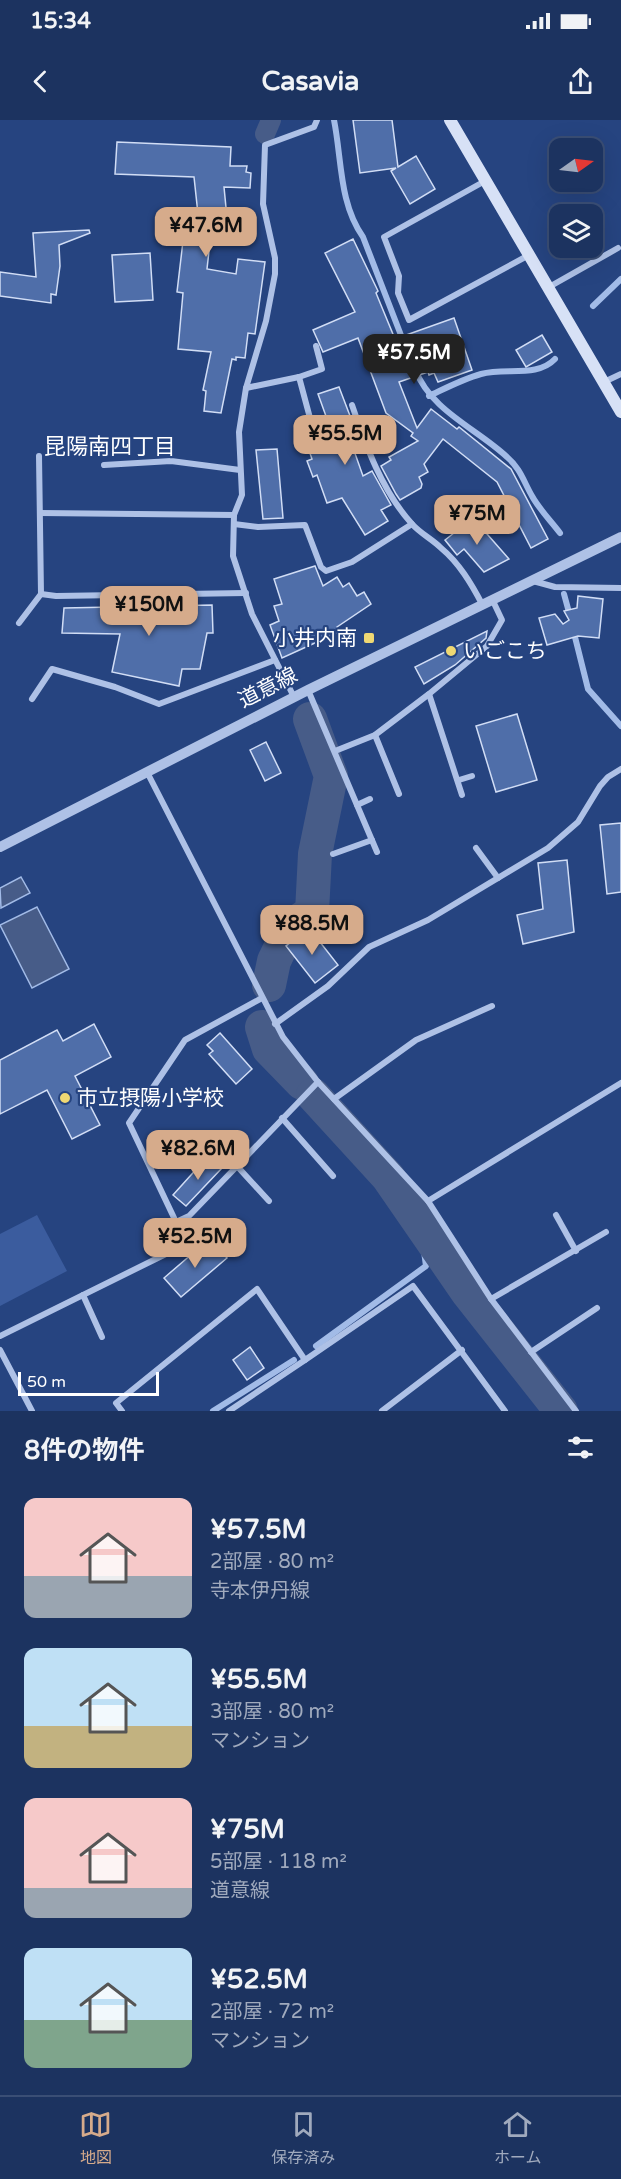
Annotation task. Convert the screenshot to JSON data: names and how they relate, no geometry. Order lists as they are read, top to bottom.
{
  "streets": {
    "street": ["道意線"]
  },
  "districts": ["昆陽南四丁目"],
  "places": {
    "transit": ["小井内南"],
    "other": ["いごこち", "市立摂陽小学校"]
  },
  "scale_bar": "50 m",
  "north": "right",
  "page": {
    "status": "15:34",
    "header": "Casavia",
    "price": [
      "¥47.6M",
      "¥57.5M",
      "¥55.5M",
      "¥75M",
      "¥150M",
      "¥88.5M",
      "¥82.6M",
      "¥52.5M"
    ],
    "scale": "50 m",
    "heading": "8件の物件",
    "list": [
      {
        "name": "¥57.5M",
        "note": "2部屋 · 80 m² · 寺本伊丹線"
      },
      {
        "name": "¥55.5M",
        "note": "3部屋 · 80 m² · マンション"
      },
      {
        "name": "¥75M",
        "note": "5部屋 · 118 m² · 道意線"
      },
      {
        "name": "¥52.5M",
        "note": "2部屋 · 72 m² · マンション"
      }
    ],
    "tabs": ["地図", "保存済み", "ホーム"]
  }
}
